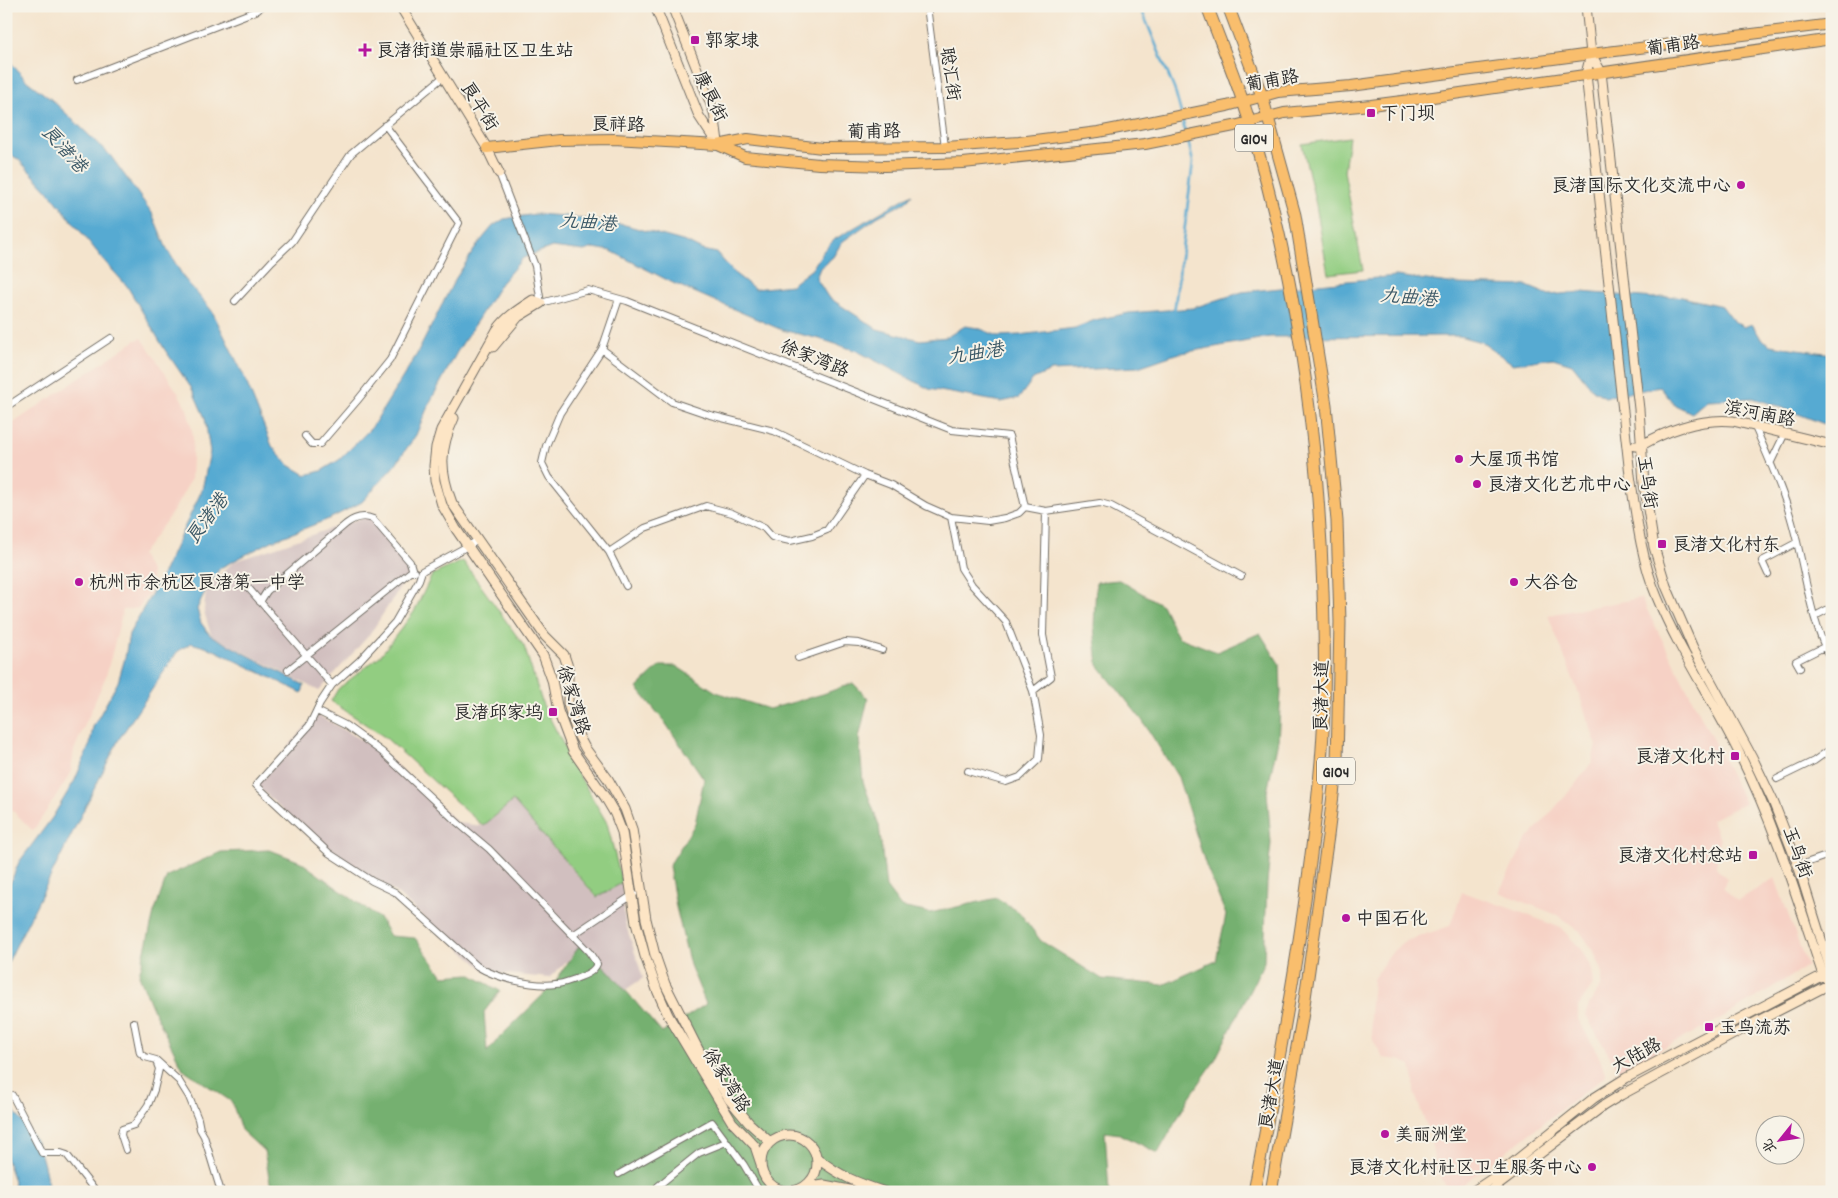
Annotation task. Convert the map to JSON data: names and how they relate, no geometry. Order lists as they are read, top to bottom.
{
  "streets": {
    "highway": ["G104", "良渚大道"],
    "main road": [
      "葡甫路",
      "康良街",
      "良平街",
      "良祥路",
      "徐家湾路",
      "滨河南路",
      "玉鸟街",
      "大陆路"
    ],
    "street": ["聪汇街"]
  },
  "crossings": [
    ["葡甫路", "聪汇街"],
    ["葡甫路", "康良街"],
    ["葡甫路", "良祥路"],
    ["葡甫路", "G104"],
    ["葡甫路", "玉鸟街"],
    ["葡甫路", "良渚大道"],
    ["康良街", "良祥路"],
    ["良平街", "良祥路"],
    ["G104", "良渚大道"],
    ["滨河南路", "玉鸟街"],
    ["玉鸟街", "大陆路"]
  ],
  "water": ["良渚港", "九曲港"],
  "places": {
    "transit": [
      "郭家埭",
      "下门坝",
      "良渚文化村东",
      "良渚邱家坞",
      "良渚文化村",
      "良渚文化村总站",
      "玉鸟流苏"
    ],
    "health": ["良渚街道崇福社区卫生站"],
    "other": [
      "良渚国际文化交流中心",
      "大屋顶书馆",
      "良渚文化艺术中心",
      "杭州市余杭区良渚第一中学",
      "大谷仓",
      "中国石化",
      "美丽洲堂",
      "良渚文化村社区卫生服务中心"
    ]
  },
  "north": "bottom left"
}
